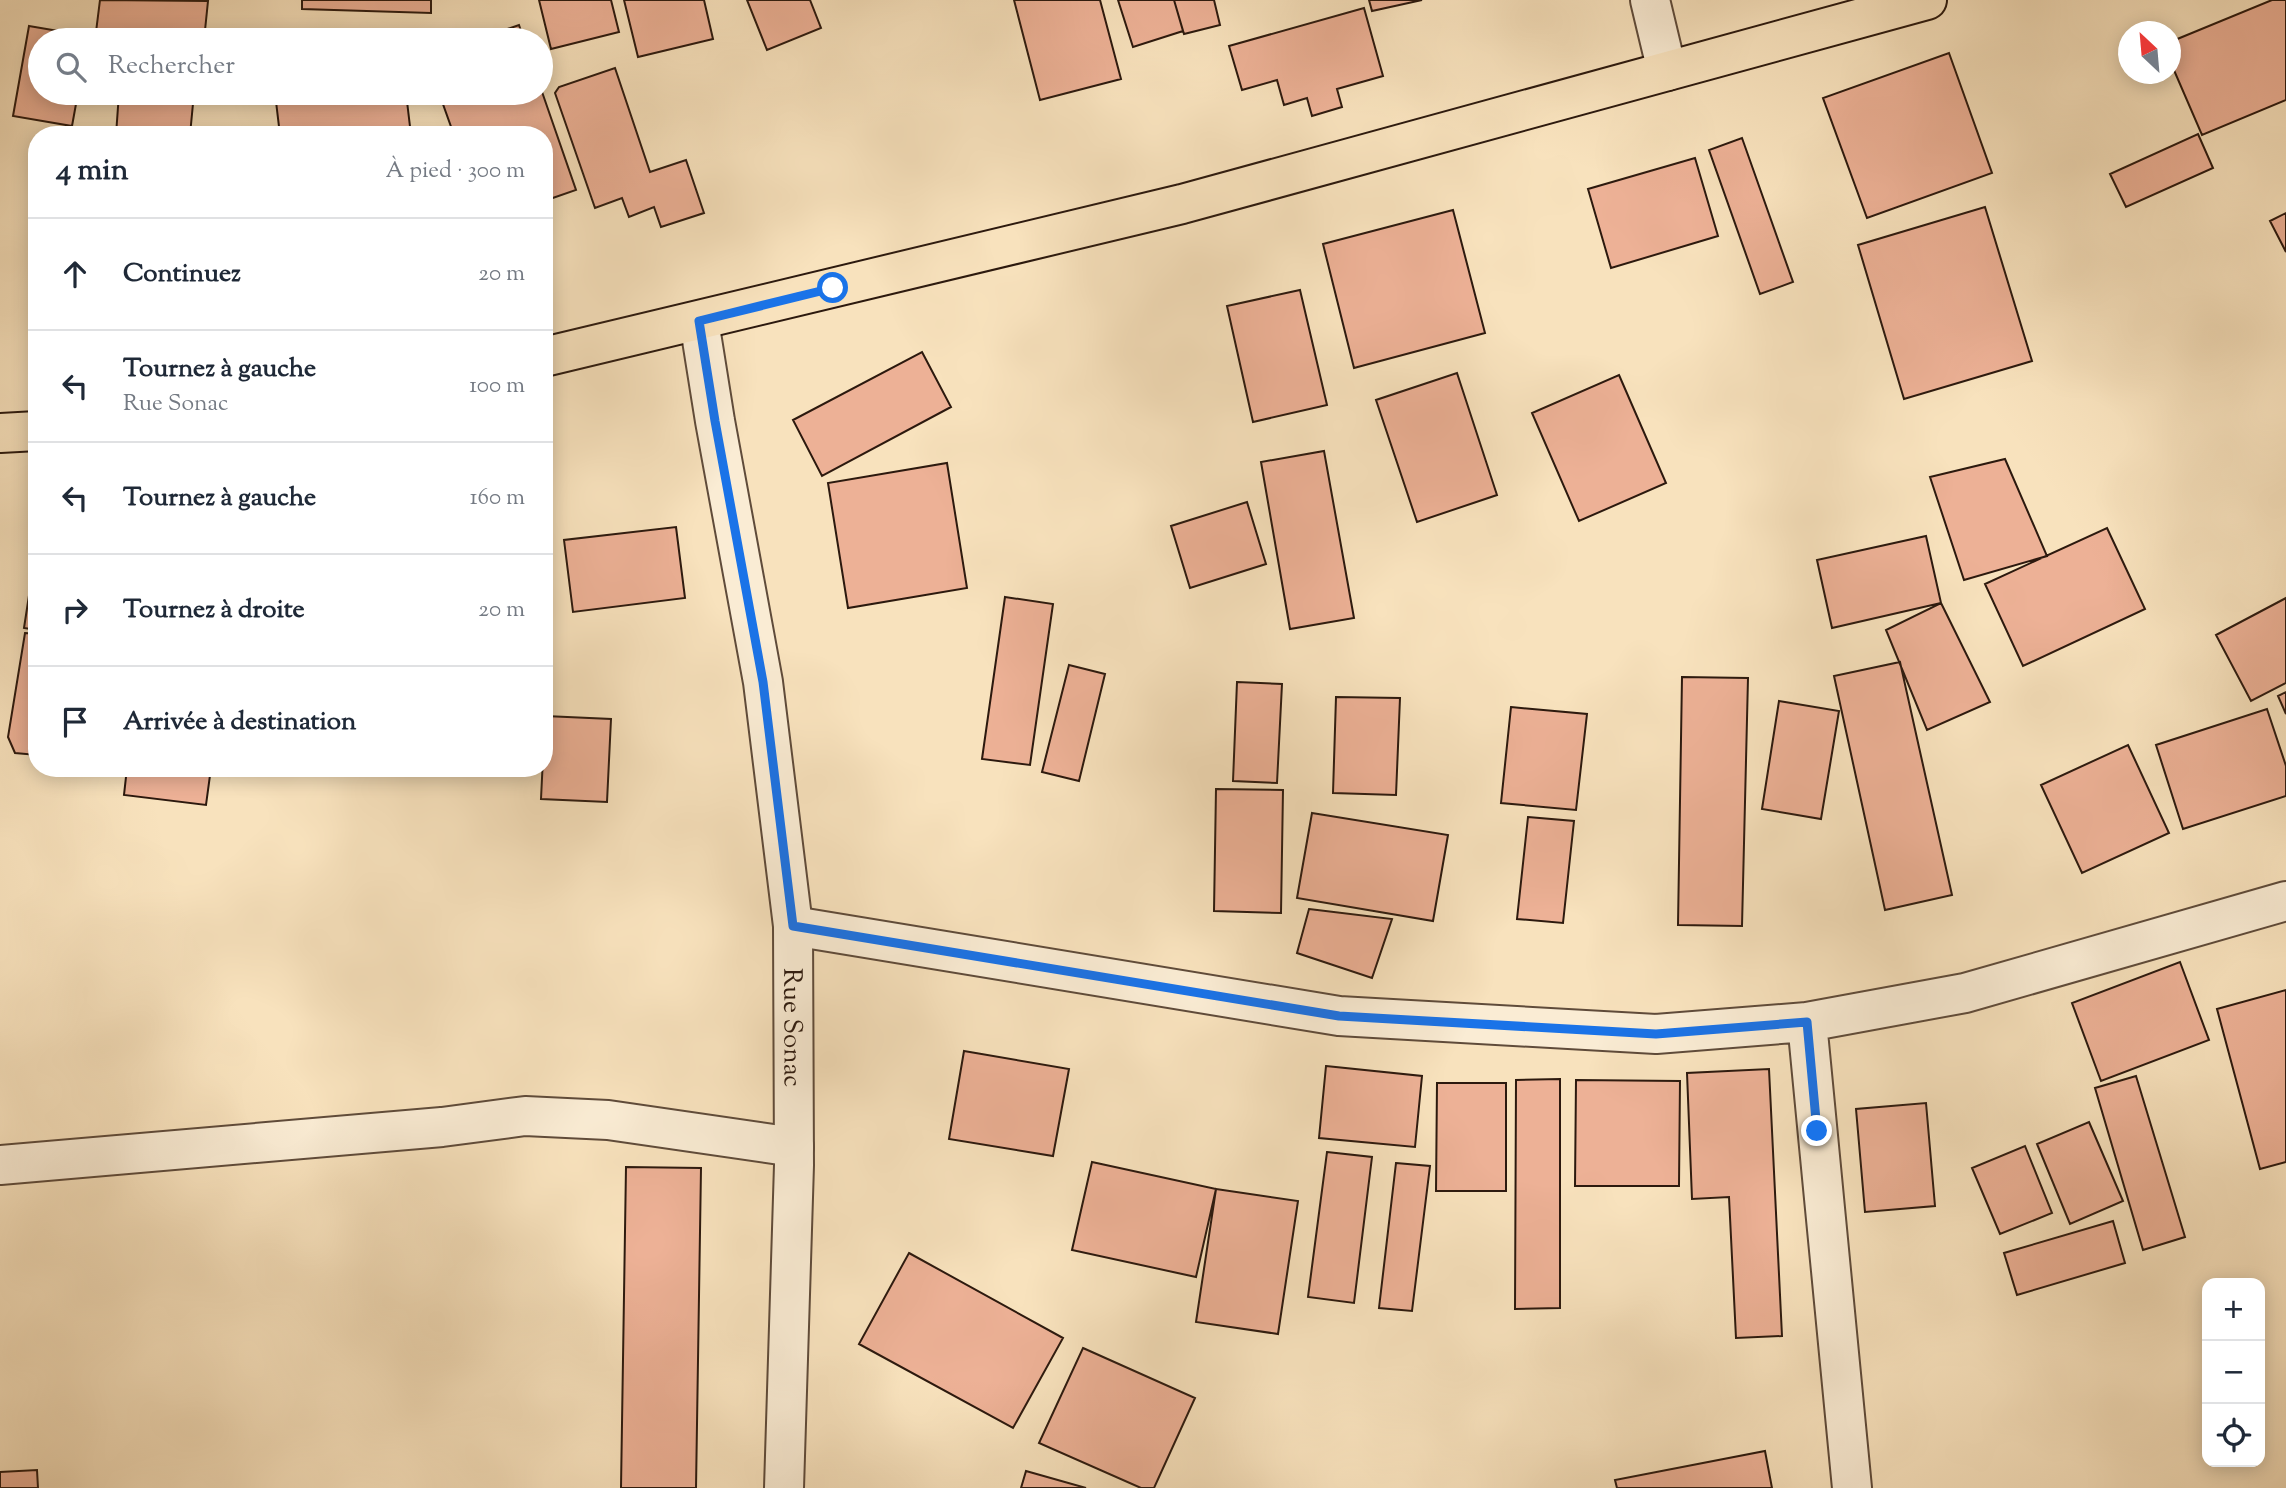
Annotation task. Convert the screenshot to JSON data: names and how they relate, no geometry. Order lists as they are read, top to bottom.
{
  "streets": {
    "street": ["Rue Sonac"]
  },
  "north": "top left",
  "page": {
    "search": "Rechercher",
    "heading": ["4 min", "À pied · 300 m"],
    "list": [
      ["Continuez", "20 m"],
      ["Tournez à gauche", "Rue Sonac", "100 m"],
      ["Tournez à gauche", "160 m"],
      ["Tournez à droite", "20 m"],
      "Arrivée à destination"
    ],
    "map_buttons": ["+", "−"]
  }
}
